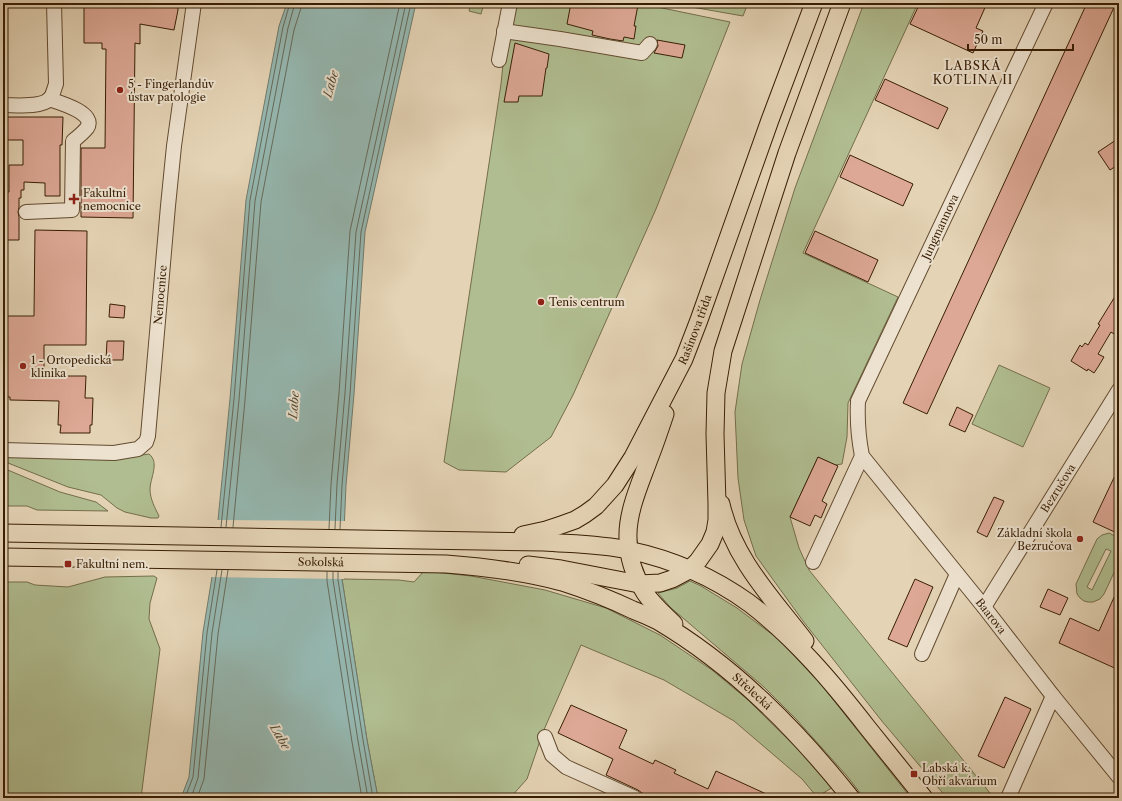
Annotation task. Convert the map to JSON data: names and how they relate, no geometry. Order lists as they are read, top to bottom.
{
  "streets": {
    "main road": ["Rašínova třída", "Sokolská", "Střelecká"],
    "street": [
      "Jungmannova",
      "Nemocnice",
      "Bezručova",
      "Baarova"
    ]
  },
  "crossings": [
    ["Jungmannova", "Baarova"],
    ["Bezručova", "Baarova"],
    ["Sokolská", "Střelecká"]
  ],
  "districts": ["LABSKÁ KOTLINA II"],
  "water": ["Labe"],
  "places": {
    "other": [
      "5 - Fingerlandův ústav patologie",
      "Tenis centrum",
      "1 - Ortopedická klinika",
      "Základní škola Bezručova"
    ],
    "health": ["Fakultní nemocnice"],
    "transit": ["Fakultní nem.", "Labská k. Obří akvárium"]
  },
  "scale_bar": "50 m"
}
